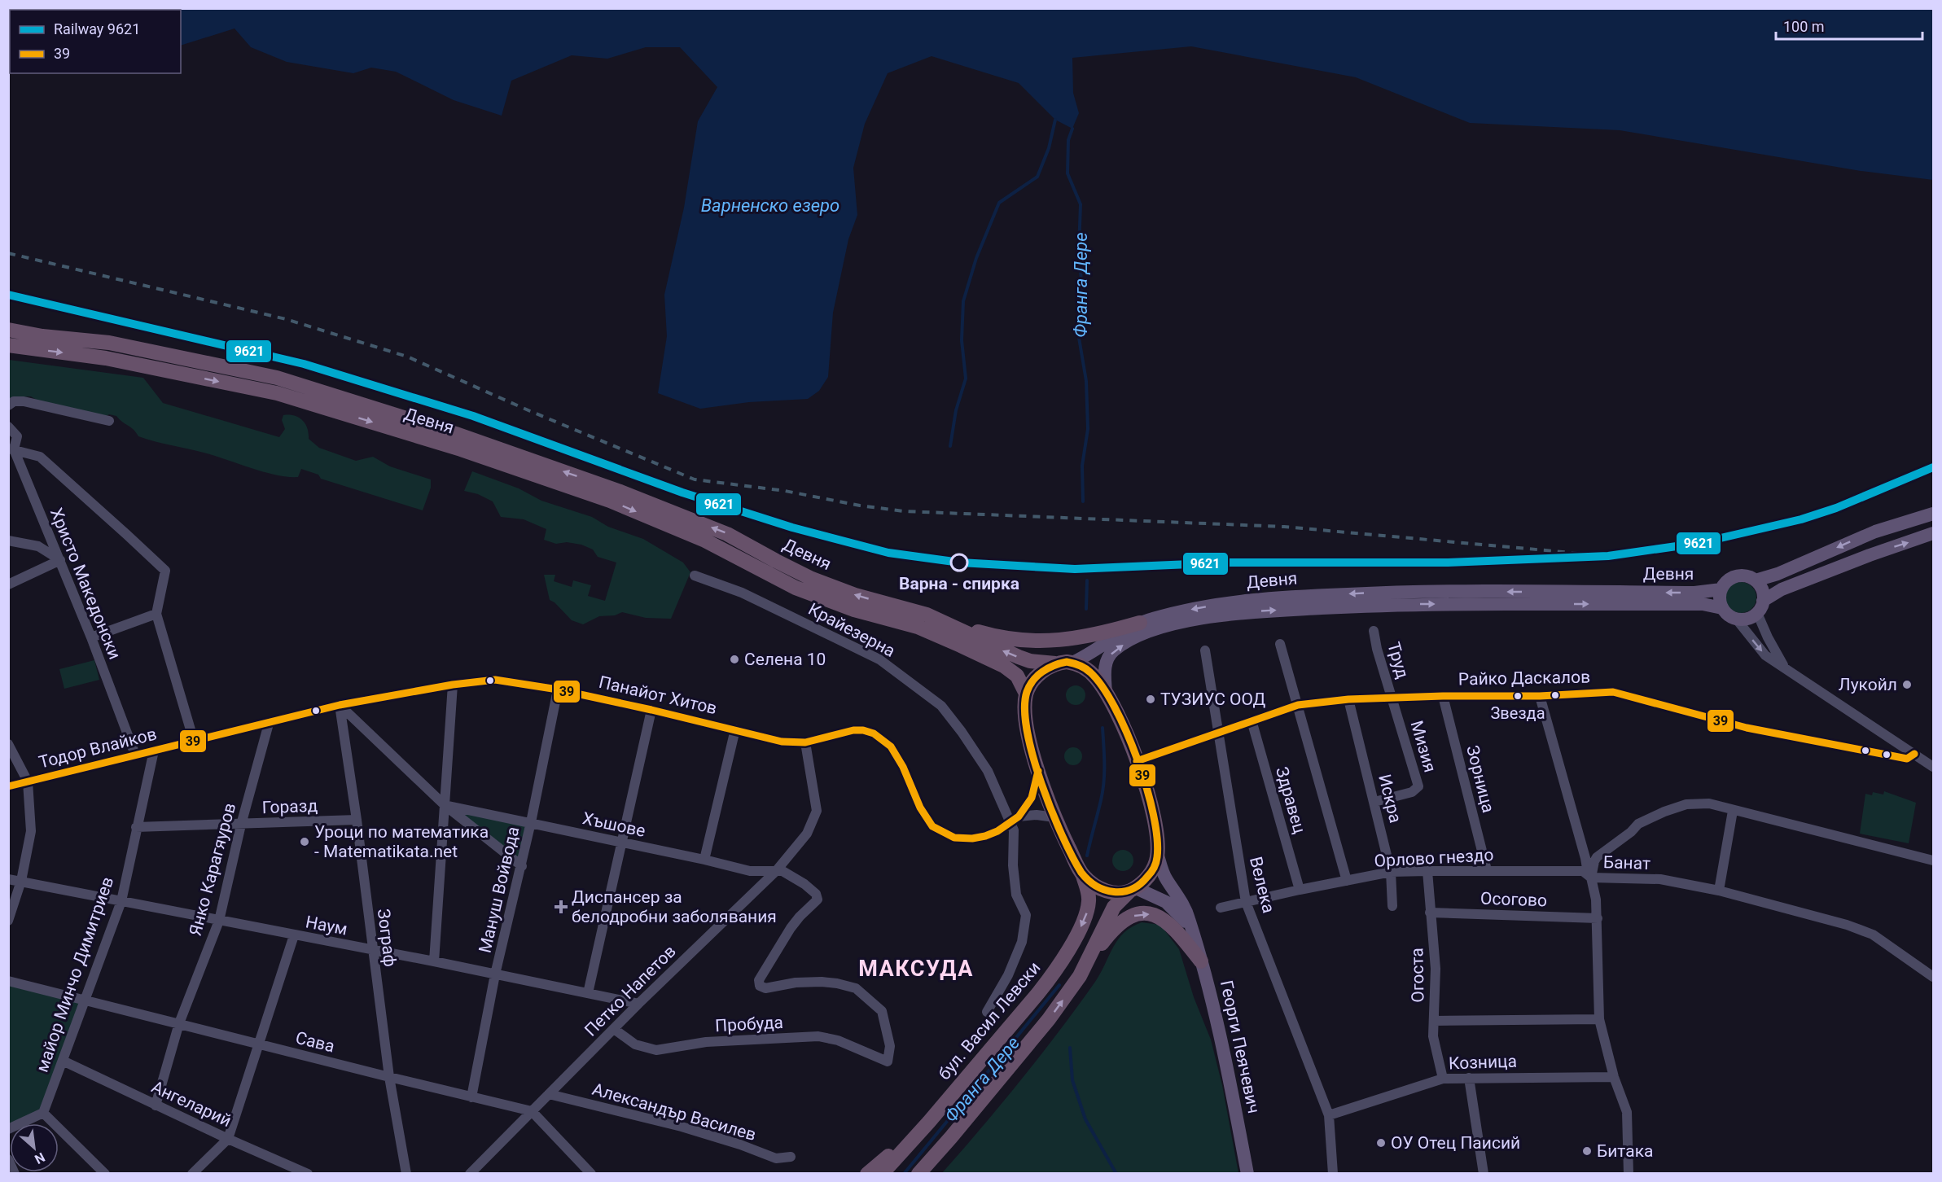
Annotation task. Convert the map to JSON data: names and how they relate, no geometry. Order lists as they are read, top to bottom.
{
  "streets": {
    "highway": ["Девня", "бул. Васил Левски"],
    "main road": ["Георги Пеячевич"],
    "street": [
      "Христо Македонски",
      "Кpaйeзepнa",
      "Труд",
      "Райко Даскалов",
      "Панайот Хитов",
      "Мизия",
      "Тодор Влайков",
      "Зорница",
      "Искра",
      "Здравец",
      "Горазд",
      "Хъшове",
      "Орлово гнездо",
      "Банат",
      "Янко Карагяуров",
      "Велека",
      "Mануш Войвода",
      "Осогово",
      "Наум",
      "Зограф",
      "майор Минчо Димитриев",
      "Огоста",
      "Петко Напетов",
      "Прoбудa",
      "Сава",
      "Козница",
      "Ангеларий",
      "Александър Василев"
    ]
  },
  "crossings": [
    ["Девня", "бул. Васил Левски"],
    ["Христо Македонски", "Тодор Влайков"],
    ["Кpaйeзepнa", "Панайот Хитов"],
    ["Труд", "Райко Даскалов"],
    ["Труд", "Мизия"],
    ["Райко Даскалов", "Мизия"],
    ["Райко Даскалов", "Зорница"],
    ["Райко Даскалов", "Искра"],
    ["Райко Даскалов", "Здравец"],
    ["Райко Даскалов", "Велека"],
    ["Панайот Хитов", "Тодор Влайков"],
    ["Панайот Хитов", "Mануш Войвода"],
    ["Панайот Хитов", "Петко Напетов"],
    ["Мизия", "Искра"],
    ["Тодор Влайков", "Янко Карагяуров"],
    ["Тодор Влайков", "Зограф"],
    ["Тодор Влайков", "майор Минчо Димитриев"],
    ["Зорница", "Орлово гнездо"],
    ["Искра", "Орлово гнездо"],
    ["Здравец", "Орлово гнездо"],
    ["Горазд", "Янко Карагяуров"],
    ["Горазд", "Зограф"],
    ["Горазд", "майор Минчо Димитриев"],
    ["Хъшове", "Mануш Войвода"],
    ["Хъшове", "Петко Напетов"],
    ["Хъшове", "Прoбудa"],
    ["Орлово гнездо", "Банат"],
    ["Орлово гнездо", "Велека"],
    ["Орлово гнездо", "Огоста"],
    ["Янко Карагяуров", "Наум"],
    ["Янко Карагяуров", "Сава"],
    ["Янко Карагяуров", "Ангеларий"],
    ["Велека", "Козница"],
    ["Mануш Войвода", "Наум"],
    ["Mануш Войвода", "Сава"],
    ["Осогово", "Огоста"],
    ["Наум", "Зограф"],
    ["Наум", "майор Минчо Димитриев"],
    ["Наум", "Петко Напетов"],
    ["Зограф", "Сава"],
    ["майор Минчо Димитриев", "Сава"],
    ["майор Минчо Димитриев", "Ангеларий"],
    ["Огоста", "Козница"],
    ["Петко Напетов", "Прoбудa"],
    ["Петко Напетов", "Сава"],
    ["Петко Напетов", "Александър Василев"]
  ],
  "districts": ["МАКСУДА"],
  "water": ["Варненско езеро", "Франга Дере"],
  "places": {
    "other": [
      "Варна - спирка",
      "Селена 10",
      "Лукойл",
      "Звезда",
      "ТУЗИУС ООД",
      "Уроци по математика - Matematikata.net",
      "ОУ Отец Паисий",
      "Битака"
    ],
    "health": ["Диспансер за белодробни заболявания"]
  },
  "lines": ["rail line 9621", "transit line 39"],
  "legend": ["Railway 9621", "39"],
  "scale_bar": "100 m",
  "north": "bottom right"
}
